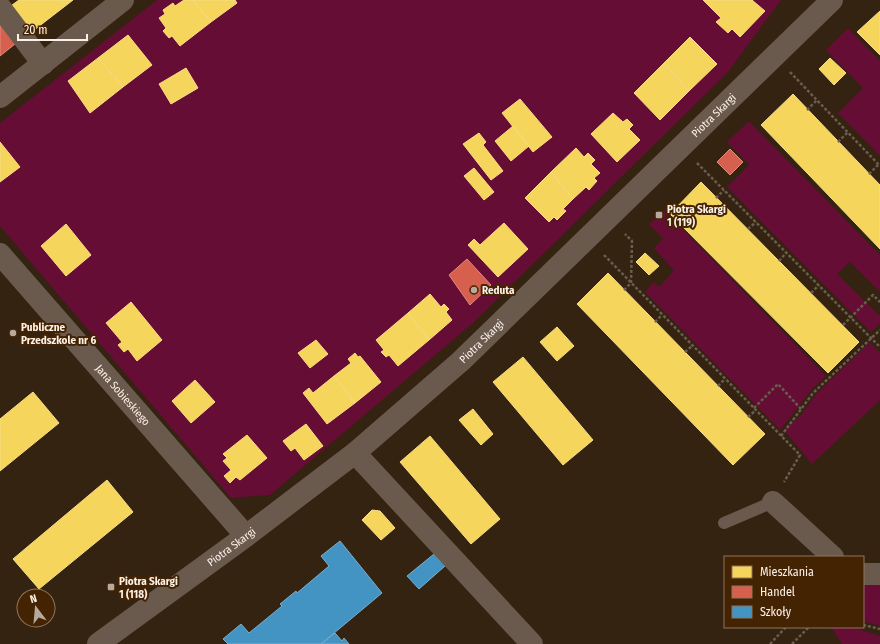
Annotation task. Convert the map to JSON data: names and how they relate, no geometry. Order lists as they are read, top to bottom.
{
  "streets": {
    "street": ["Piotra Skargi", "Jana Sobieskiego"]
  },
  "crossings": [
    ["Piotra Skargi", "Jana Sobieskiego"]
  ],
  "places": {
    "transit": ["Piotra Skargi 1 (119)", "Piotra Skargi 1 (118)"],
    "other": ["Reduta", "Publiczne Przedszkole nr 6"]
  },
  "legend": ["Mieszkania", "Handel", "Szkoły"],
  "scale_bar": "20 m",
  "north": "top"
}
